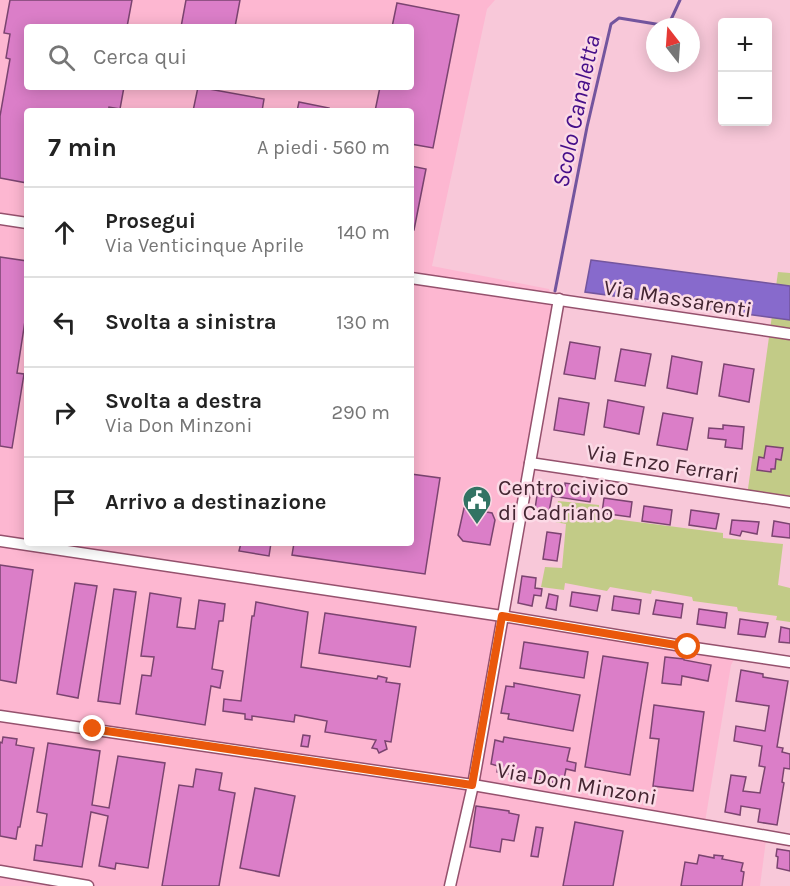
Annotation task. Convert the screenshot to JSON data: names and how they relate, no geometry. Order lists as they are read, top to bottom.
{
  "streets": {
    "street": ["Via Massarenti", "Via Enzo Ferrari", "Via Don Minzoni"]
  },
  "water": ["Scolo Canaletta"],
  "places": {
    "public building": ["Centro civico di Cadriano"]
  },
  "north": "top",
  "page": {
    "map_buttons": ["+", "−"],
    "search": "Cerca qui",
    "heading": ["7 min", "A piedi · 560 m"],
    "list": [
      ["Prosegui", "Via Venticinque Aprile", "140 m"],
      ["Svolta a sinistra", "130 m"],
      ["Svolta a destra", "Via Don Minzoni", "290 m"],
      "Arrivo a destinazione"
    ]
  }
}
